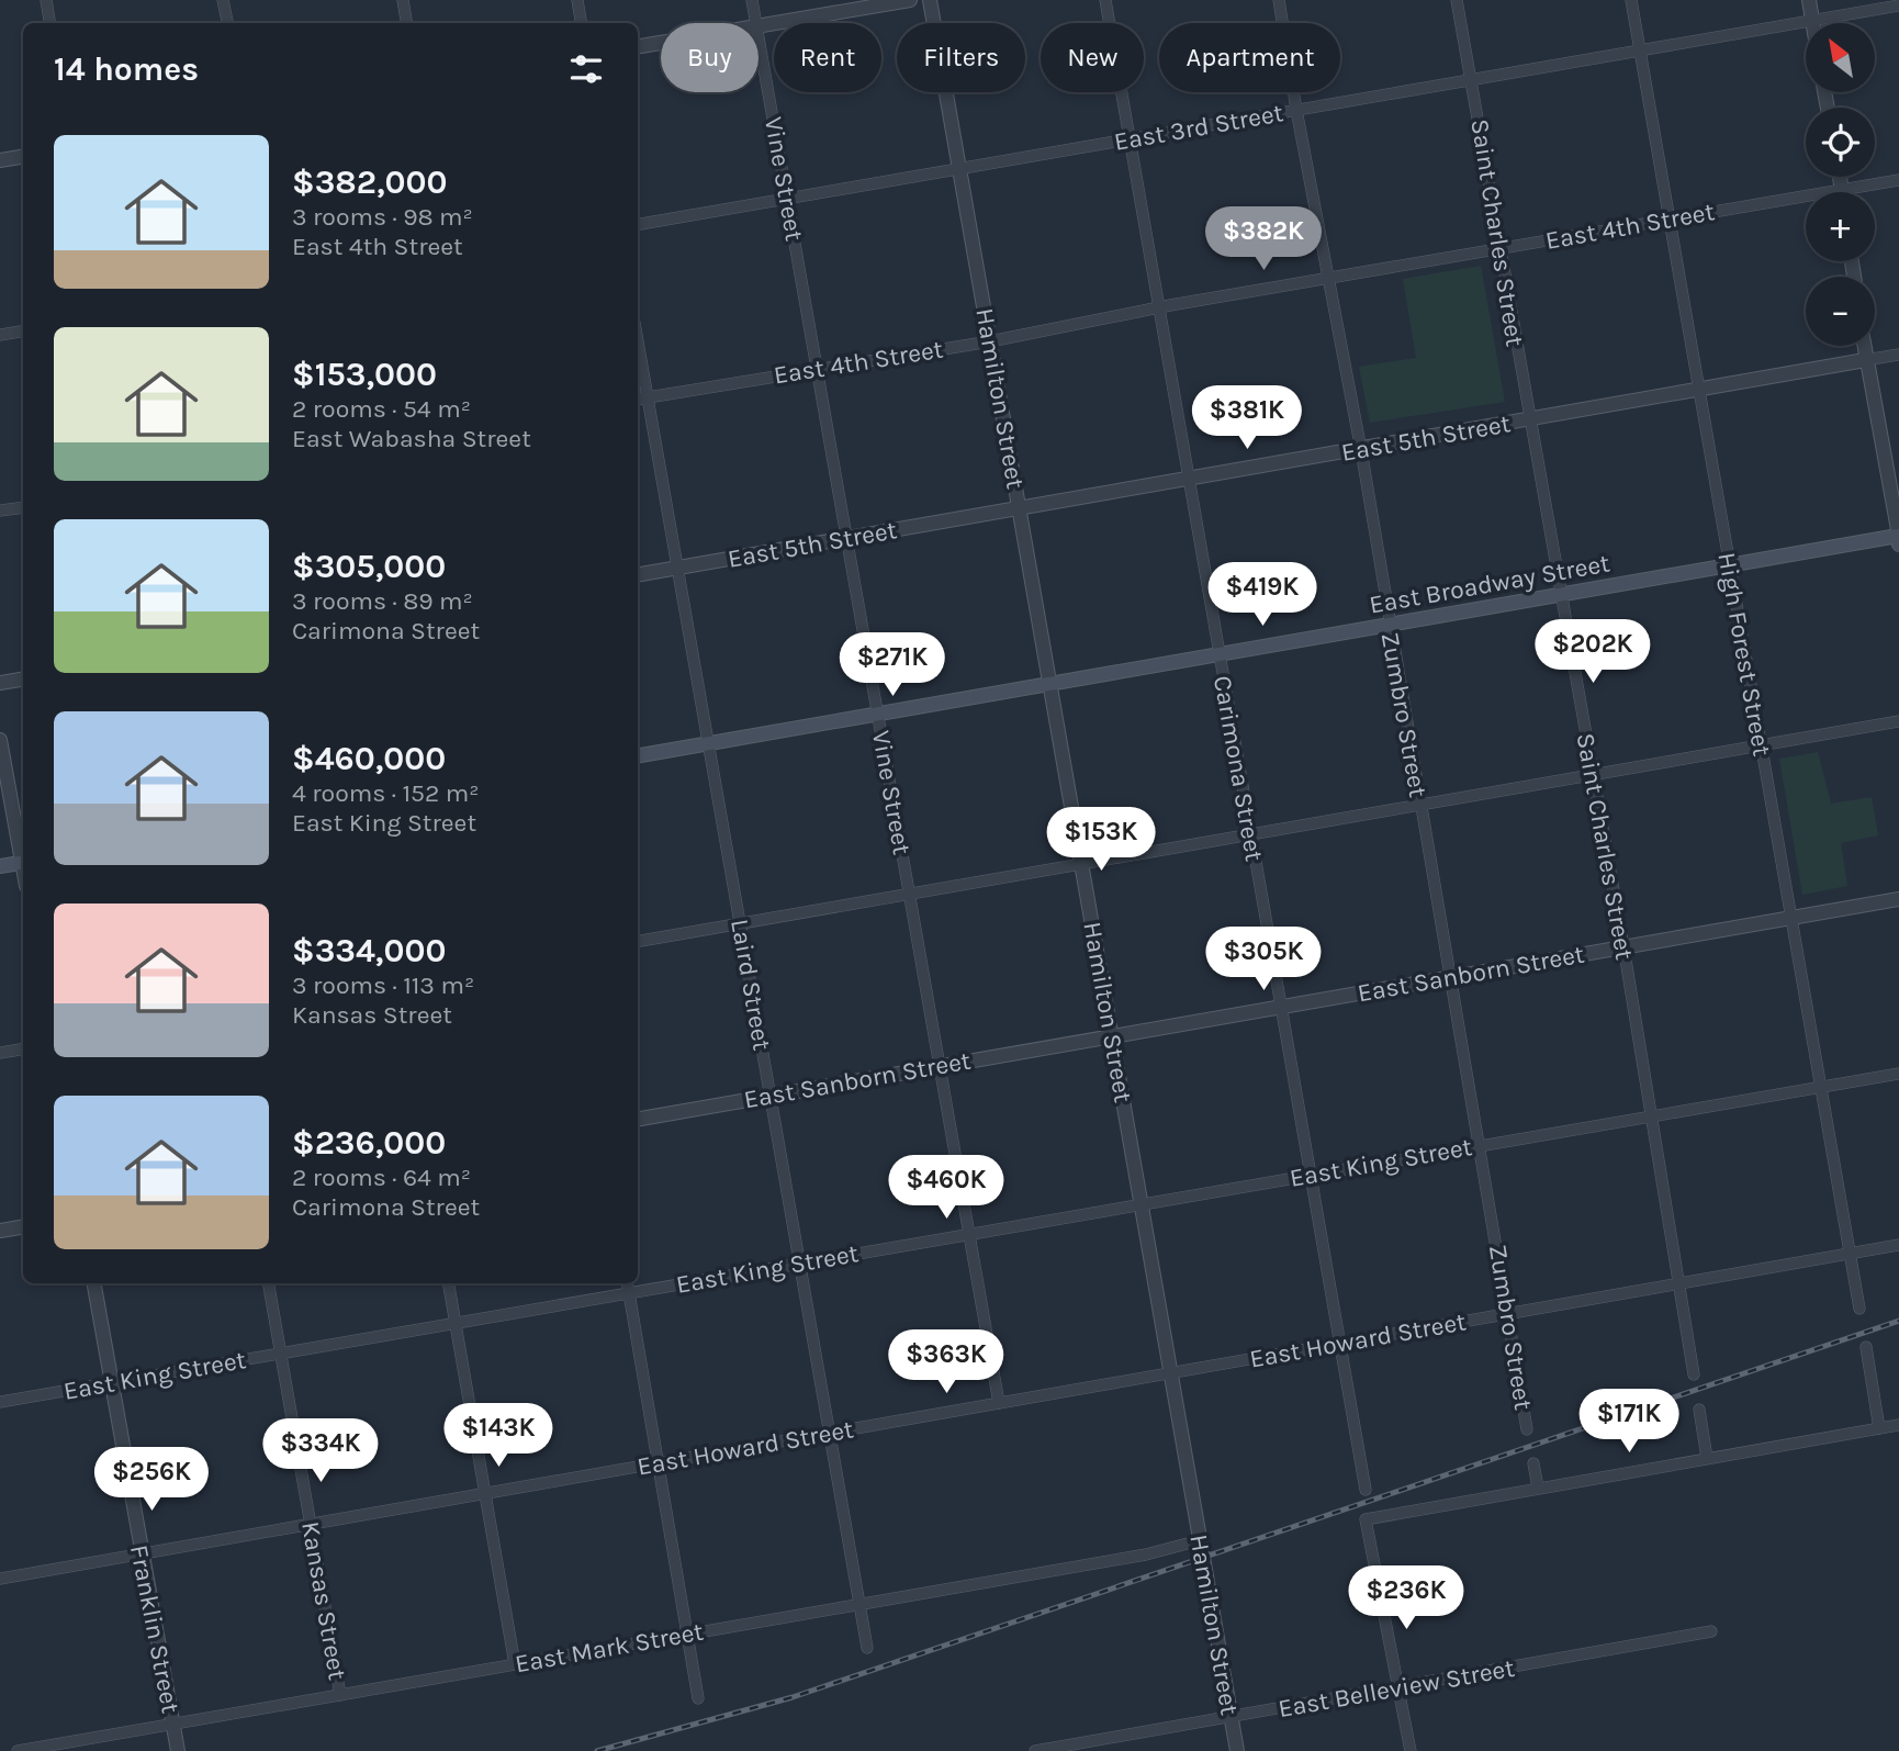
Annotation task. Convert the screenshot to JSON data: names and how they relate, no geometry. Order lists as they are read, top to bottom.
{
  "streets": {
    "main road": ["East Broadway Street"],
    "street": [
      "East 3rd Street",
      "Vine Street",
      "East 4th Street",
      "Saint Charles Street",
      "Hamilton Street",
      "East 5th Street",
      "High Forest Street",
      "Zumbro Street",
      "Carimona Street",
      "East Sanborn Street",
      "Laird Street",
      "East King Street",
      "East Howard Street",
      "Kansas Street",
      "Franklin Street",
      "East Mark Street",
      "East Belleview Street"
    ]
  },
  "crossings": [
    ["East 3rd Street", "Vine Street"],
    ["East 3rd Street", "Saint Charles Street"],
    ["East 3rd Street", "Hamilton Street"],
    ["East 3rd Street", "High Forest Street"],
    ["East 3rd Street", "Zumbro Street"],
    ["East 3rd Street", "Carimona Street"],
    ["Vine Street", "East 4th Street"],
    ["Vine Street", "East 5th Street"],
    ["Vine Street", "East Broadway Street"],
    ["Vine Street", "East Sanborn Street"],
    ["Vine Street", "East King Street"],
    ["Vine Street", "East Howard Street"],
    ["East 4th Street", "Saint Charles Street"],
    ["East 4th Street", "Hamilton Street"],
    ["East 4th Street", "High Forest Street"],
    ["East 4th Street", "Zumbro Street"],
    ["East 4th Street", "Carimona Street"],
    ["East 4th Street", "Laird Street"],
    ["Saint Charles Street", "East 5th Street"],
    ["Saint Charles Street", "East Broadway Street"],
    ["Saint Charles Street", "East Sanborn Street"],
    ["Saint Charles Street", "East King Street"],
    ["Saint Charles Street", "East Howard Street"],
    ["Hamilton Street", "East 5th Street"],
    ["Hamilton Street", "East Broadway Street"],
    ["Hamilton Street", "East Sanborn Street"],
    ["Hamilton Street", "East King Street"],
    ["Hamilton Street", "East Howard Street"],
    ["Hamilton Street", "East Mark Street"],
    ["Hamilton Street", "East Belleview Street"],
    ["East 5th Street", "High Forest Street"],
    ["East 5th Street", "Zumbro Street"],
    ["East 5th Street", "Carimona Street"],
    ["East 5th Street", "Laird Street"],
    ["East Broadway Street", "High Forest Street"],
    ["East Broadway Street", "Zumbro Street"],
    ["East Broadway Street", "Carimona Street"],
    ["East Broadway Street", "Laird Street"],
    ["High Forest Street", "East Sanborn Street"],
    ["High Forest Street", "East King Street"],
    ["High Forest Street", "East Howard Street"],
    ["Zumbro Street", "East Sanborn Street"],
    ["Zumbro Street", "East King Street"],
    ["Zumbro Street", "East Howard Street"],
    ["Carimona Street", "East Sanborn Street"],
    ["Carimona Street", "East King Street"],
    ["Carimona Street", "East Howard Street"],
    ["East Sanborn Street", "Laird Street"],
    ["Laird Street", "East King Street"],
    ["Laird Street", "East Howard Street"],
    ["Laird Street", "East Mark Street"],
    ["East King Street", "Kansas Street"],
    ["East King Street", "Franklin Street"],
    ["East Howard Street", "Kansas Street"],
    ["East Howard Street", "Franklin Street"],
    ["Kansas Street", "East Mark Street"],
    ["Franklin Street", "East Mark Street"]
  ],
  "north": "top left",
  "page": {
    "map_buttons": ["+", "−"],
    "chip": [
      "Buy",
      "Rent",
      "Filters",
      "New",
      "Apartment"
    ],
    "heading": "14 homes",
    "list": [
      {
        "name": "$382,000",
        "note": "3 rooms · 98 m² · East 4th Street"
      },
      {
        "name": "$153,000",
        "note": "2 rooms · 54 m² · East Wabasha Street"
      },
      {
        "name": "$305,000",
        "note": "3 rooms · 89 m² · Carimona Street"
      },
      {
        "name": "$460,000",
        "note": "4 rooms · 152 m² · East King Street"
      },
      {
        "name": "$334,000",
        "note": "3 rooms · 113 m² · Kansas Street"
      },
      {
        "name": "$236,000",
        "note": "2 rooms · 64 m² · Carimona Street"
      }
    ],
    "price": [
      "$382K",
      "$381K",
      "$419K",
      "$202K",
      "$271K",
      "$153K",
      "$305K",
      "$460K",
      "$363K",
      "$171K",
      "$143K",
      "$334K",
      "$256K",
      "$236K"
    ]
  }
}
